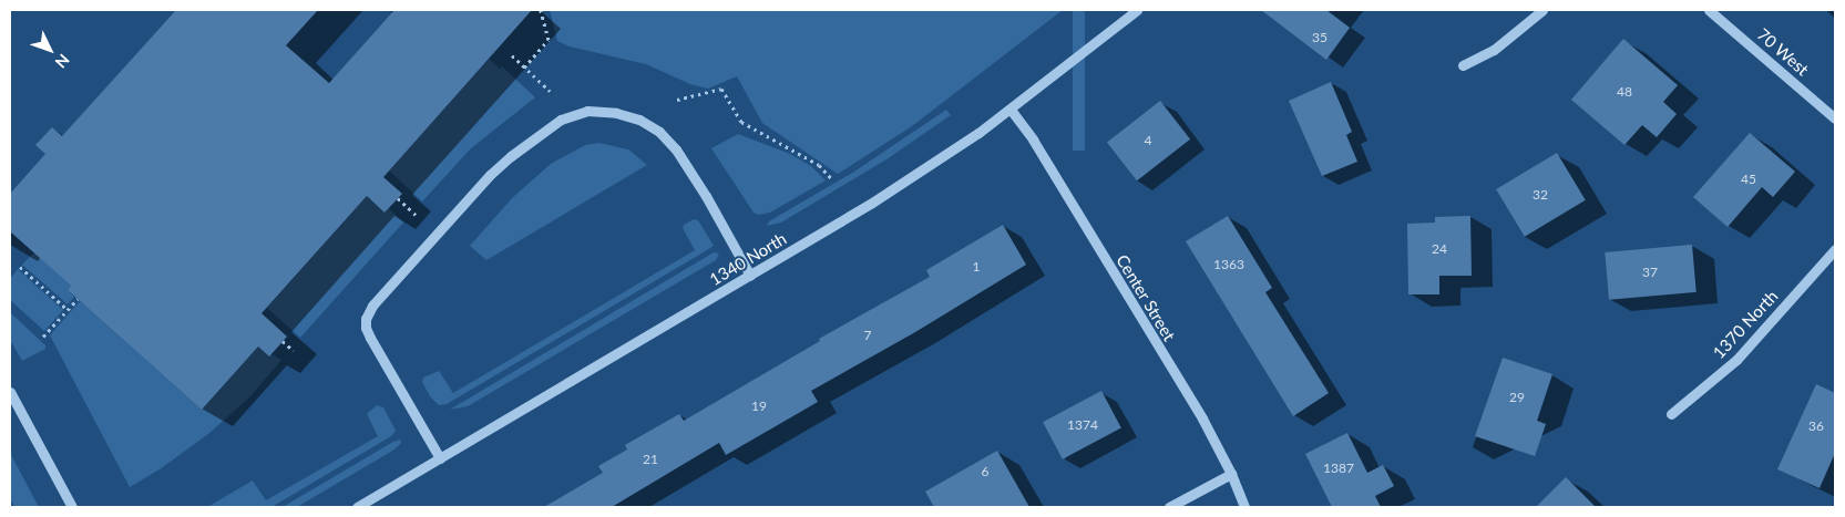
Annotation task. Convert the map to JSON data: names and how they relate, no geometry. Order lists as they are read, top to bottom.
{
  "streets": {
    "street": [
      "70 West",
      "1340 North",
      "Center Street",
      "1370 North"
    ]
  },
  "crossings": [
    ["1340 North", "Center Street"]
  ],
  "house_numbers": [
    "35",
    "48",
    "4",
    "45",
    "32",
    "24",
    "1363",
    "1",
    "37",
    "7",
    "29",
    "19",
    "1374",
    "36",
    "21",
    "1387",
    "6"
  ],
  "north": "bottom right"
}
